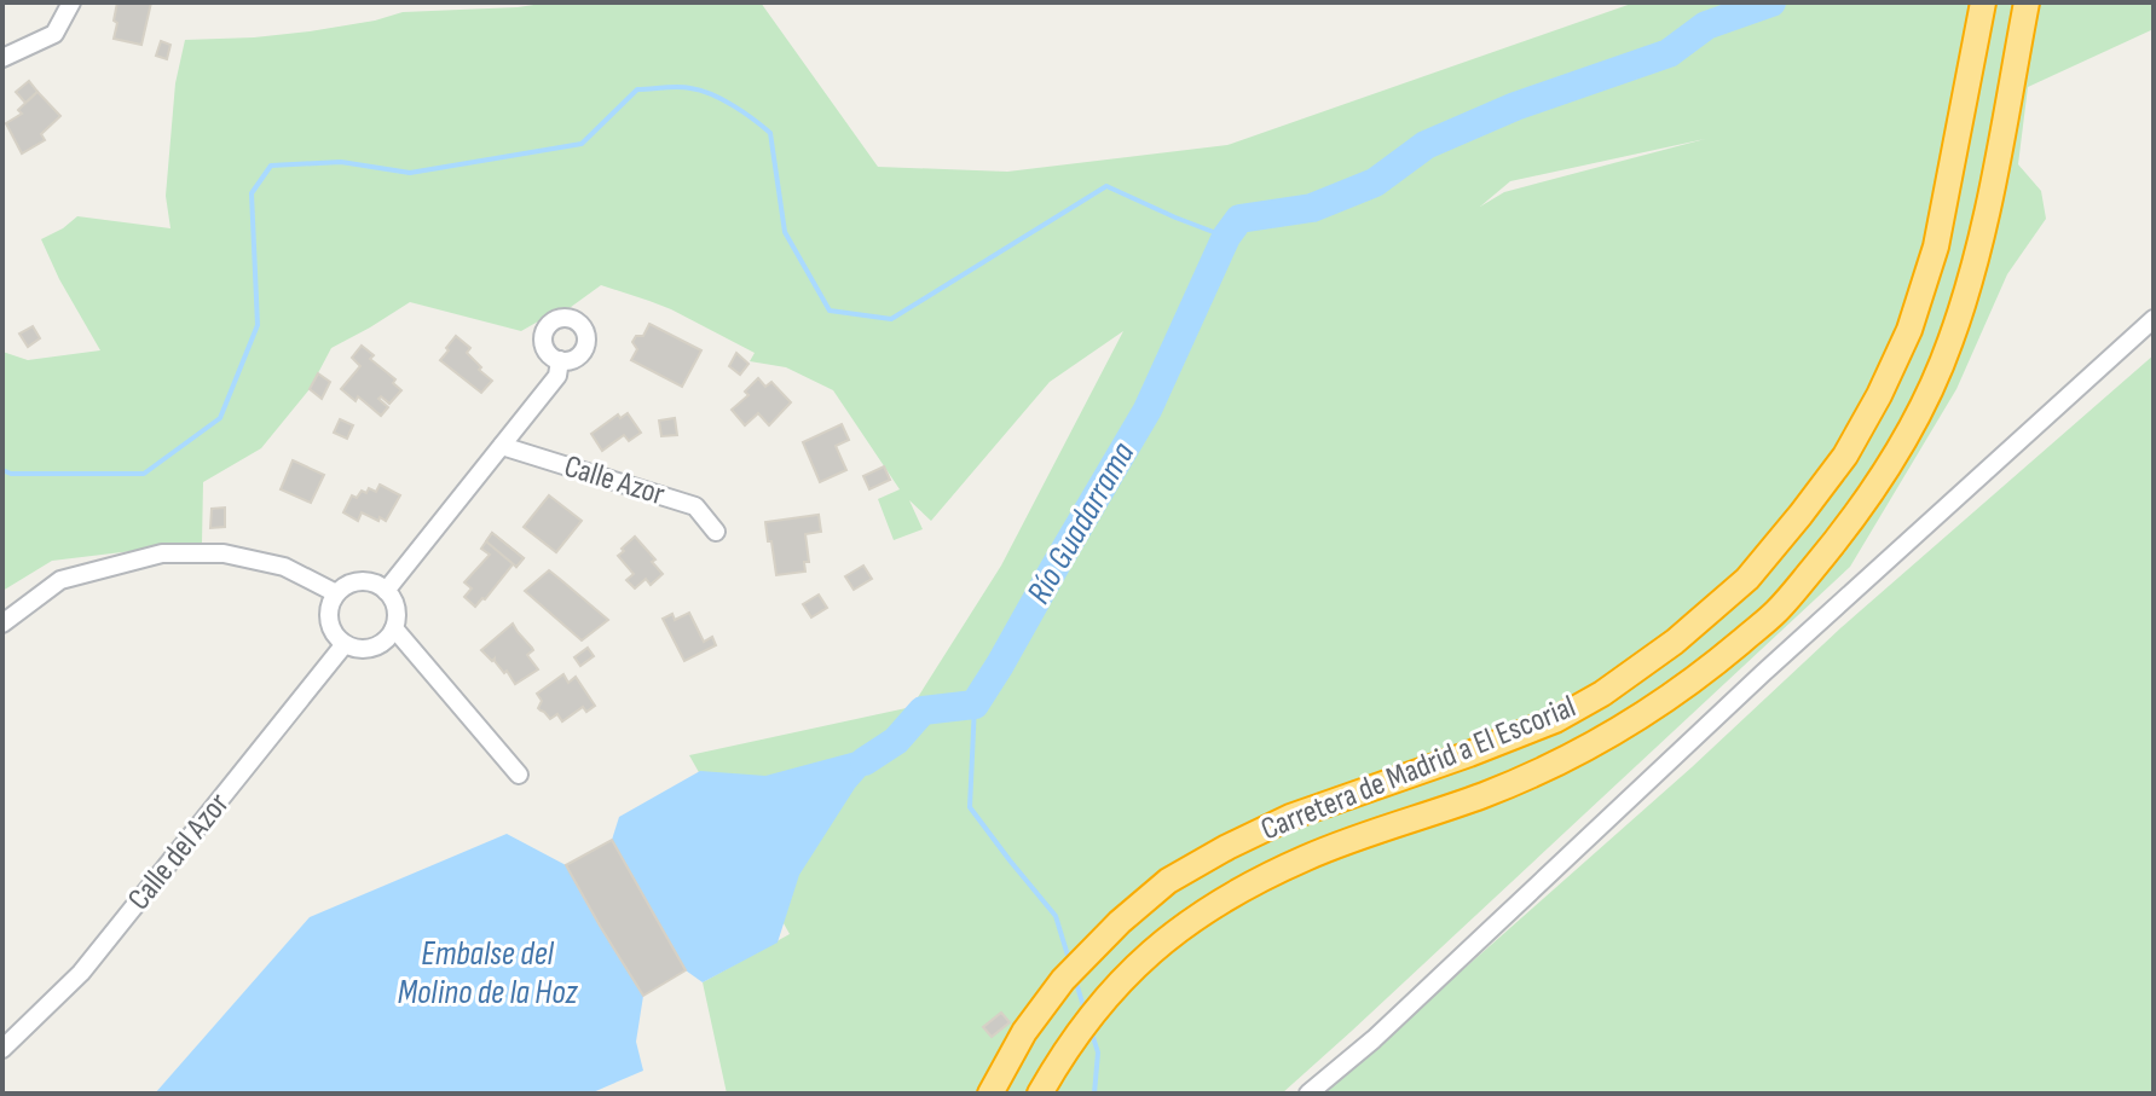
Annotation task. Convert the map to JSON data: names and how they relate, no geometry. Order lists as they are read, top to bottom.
{
  "streets": {
    "highway": ["Carretera de Madrid a El Escorial"],
    "street": ["Calle Azor", "Calle del Azor"]
  },
  "water": ["Río Guadarrama", "Embalse del Molino de la Hoz"]
}
